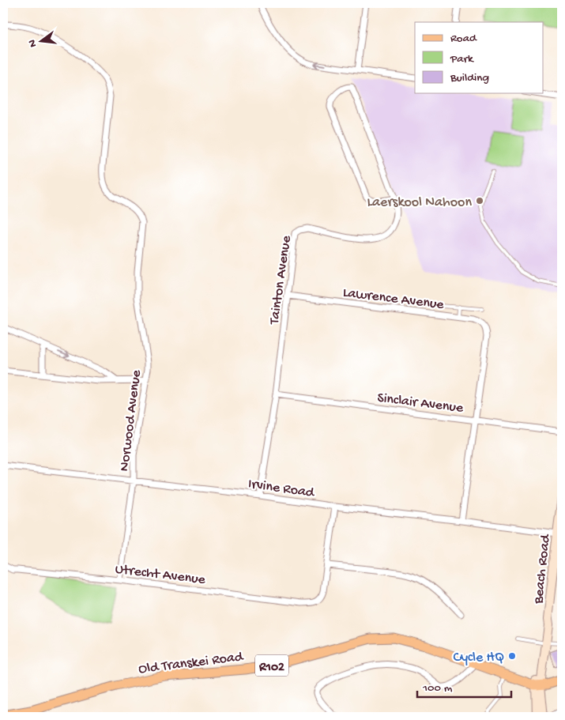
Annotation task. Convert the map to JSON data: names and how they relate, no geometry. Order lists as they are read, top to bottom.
{
  "streets": {
    "main road": ["Old Transkei Road", "R102"],
    "street": [
      "Tainton Avenue",
      "Lawrence Avenue",
      "Sinclair Avenue",
      "Norwood Avenue",
      "Irvine Road",
      "Beach Road",
      "Utrecht Avenue"
    ]
  },
  "crossings": [
    ["Tainton Avenue", "Lawrence Avenue"],
    ["Tainton Avenue", "Sinclair Avenue"],
    ["Tainton Avenue", "Irvine Road"],
    ["Lawrence Avenue", "Sinclair Avenue"],
    ["Norwood Avenue", "Irvine Road"],
    ["Norwood Avenue", "Utrecht Avenue"],
    ["Irvine Road", "Beach Road"],
    ["Beach Road", "Old Transkei Road"]
  ],
  "places": ["Laerskool Nahoon", "Cycle HQ"],
  "legend": ["Road", "Park", "Building"],
  "scale_bar": "100 m",
  "north": "left"
}
